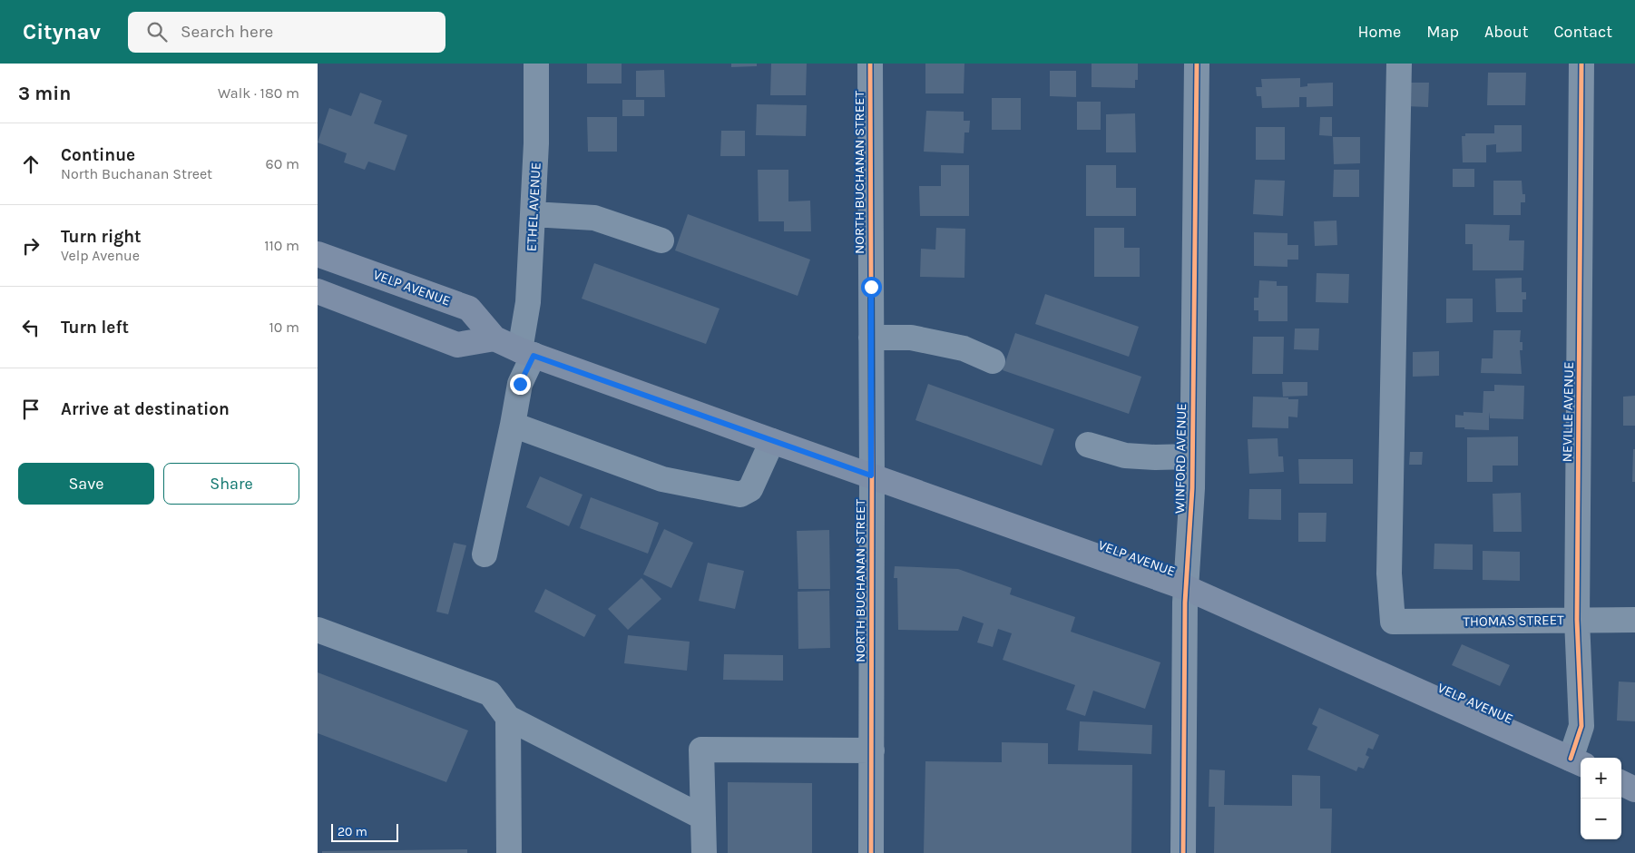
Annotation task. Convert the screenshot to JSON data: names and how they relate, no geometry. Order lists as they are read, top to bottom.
{
  "streets": {
    "main road": ["VELP AVENUE"],
    "street": [
      "NORTH BUCHANAN STREET",
      "ETHEL AVENUE",
      "NEVILLE AVENUE",
      "WINFORD AVENUE",
      "THOMAS STREET"
    ]
  },
  "crossings": [
    ["NORTH BUCHANAN STREET", "VELP AVENUE"],
    ["ETHEL AVENUE", "VELP AVENUE"],
    ["VELP AVENUE", "NEVILLE AVENUE"],
    ["VELP AVENUE", "WINFORD AVENUE"],
    ["NEVILLE AVENUE", "THOMAS STREET"]
  ],
  "scale_bar": "20 m",
  "page": {
    "header": "Citynav",
    "search": "Search here",
    "nav": [
      "Home",
      "Map",
      "About",
      "Contact"
    ],
    "heading": ["3 min", "Walk · 180 m"],
    "list": [
      ["Continue", "North Buchanan Street", "60 m"],
      ["Turn right", "Velp Avenue", "110 m"],
      ["Turn left", "10 m"],
      "Arrive at destination"
    ],
    "buttons": ["Save", "Share"],
    "map_buttons": ["+", "−"],
    "scale": "20 m"
  }
}
